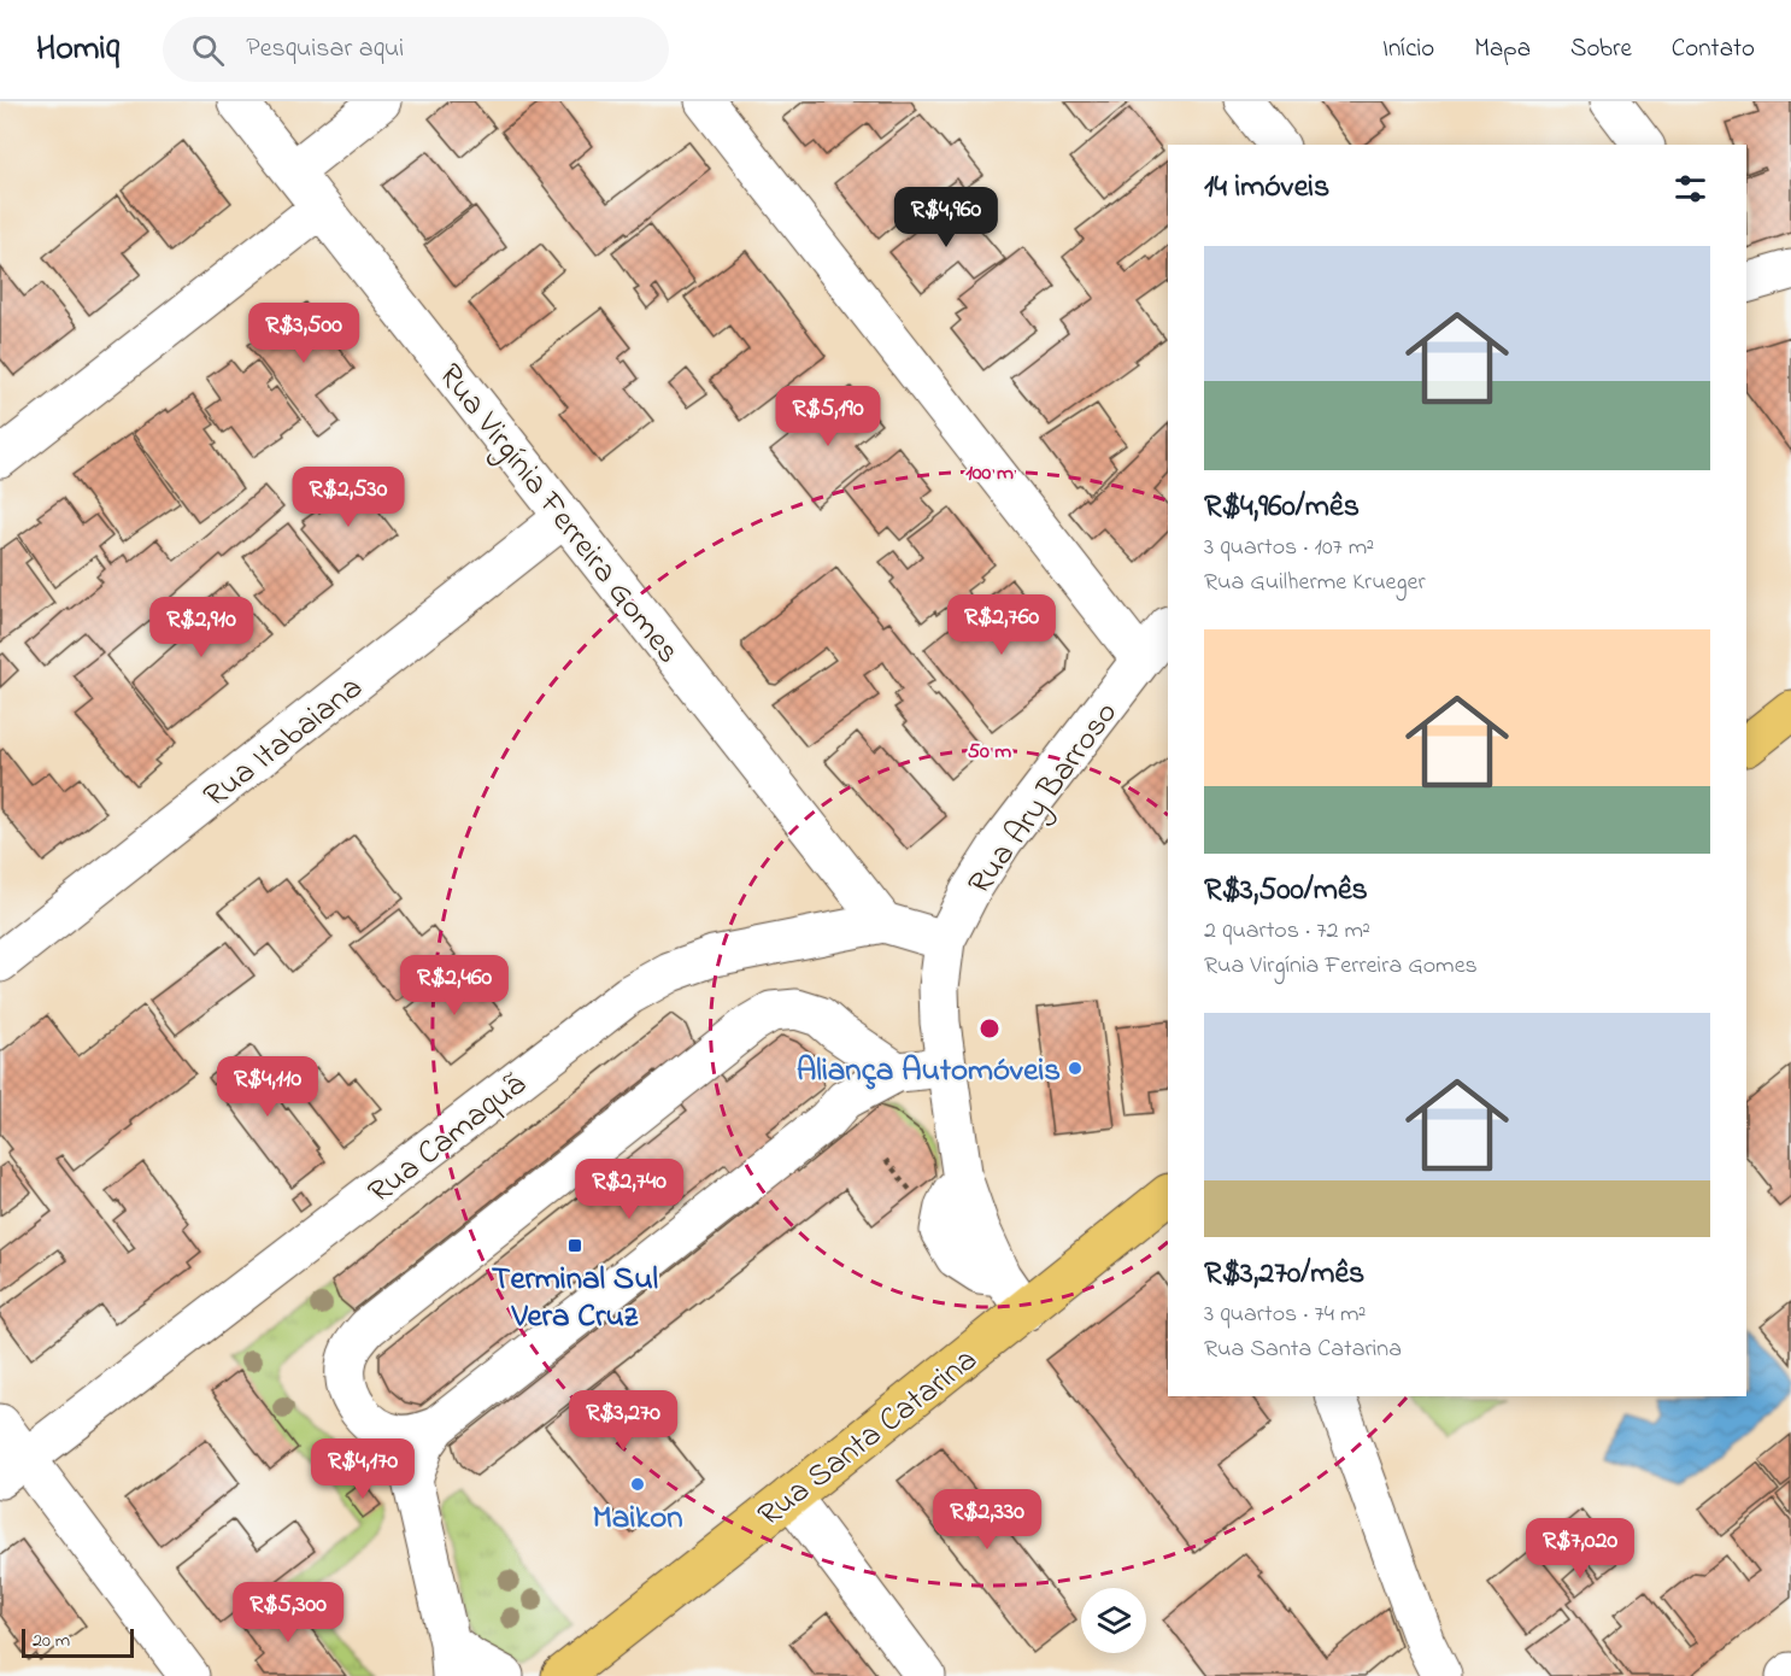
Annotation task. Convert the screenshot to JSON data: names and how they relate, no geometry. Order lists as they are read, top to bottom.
{
  "streets": {
    "main road": ["Rua Santa Catarina"],
    "street": [
      "Rua Virgínia Ferreira Gomes",
      "Rua Itabaiana",
      "Rua Ary Barroso",
      "Rua Camaquã"
    ]
  },
  "crossings": [
    ["Rua Virgínia Ferreira Gomes", "Rua Itabaiana"],
    ["Rua Virgínia Ferreira Gomes", "Rua Camaquã"],
    ["Rua Ary Barroso", "Rua Camaquã"],
    ["Rua Ary Barroso", "Rua Santa Catarina"]
  ],
  "places": {
    "other": ["Aliança Automóveis", "Maikon"],
    "transit": ["Terminal Sul Vera Cruz"]
  },
  "scale_bar": "20 m",
  "page": {
    "header": "Homiq",
    "search": "Pesquisar aqui",
    "nav": [
      "Início",
      "Mapa",
      "Sobre",
      "Contato"
    ],
    "heading": "14 imóveis",
    "price": [
      "R$4,960",
      "R$3,500",
      "R$5,190",
      "R$2,530",
      "R$2,760",
      "R$2,910",
      "R$2,460",
      "R$4,110",
      "R$2,740",
      "R$3,270",
      "R$4,170",
      "R$2,330",
      "R$7,020",
      "R$5,300"
    ],
    "list": [
      {
        "name": "R$4,960/mês",
        "note": "3 quartos · 107 m² · Rua Guilherme Krueger"
      },
      {
        "name": "R$3,500/mês",
        "note": "2 quartos · 72 m² · Rua Virgínia Ferreira Gomes"
      },
      {
        "name": "R$3,270/mês",
        "note": "3 quartos · 74 m² · Rua Santa Catarina"
      }
    ],
    "scale": "20 m"
  },
  "rings": ["100 m", "50 m"]
}
